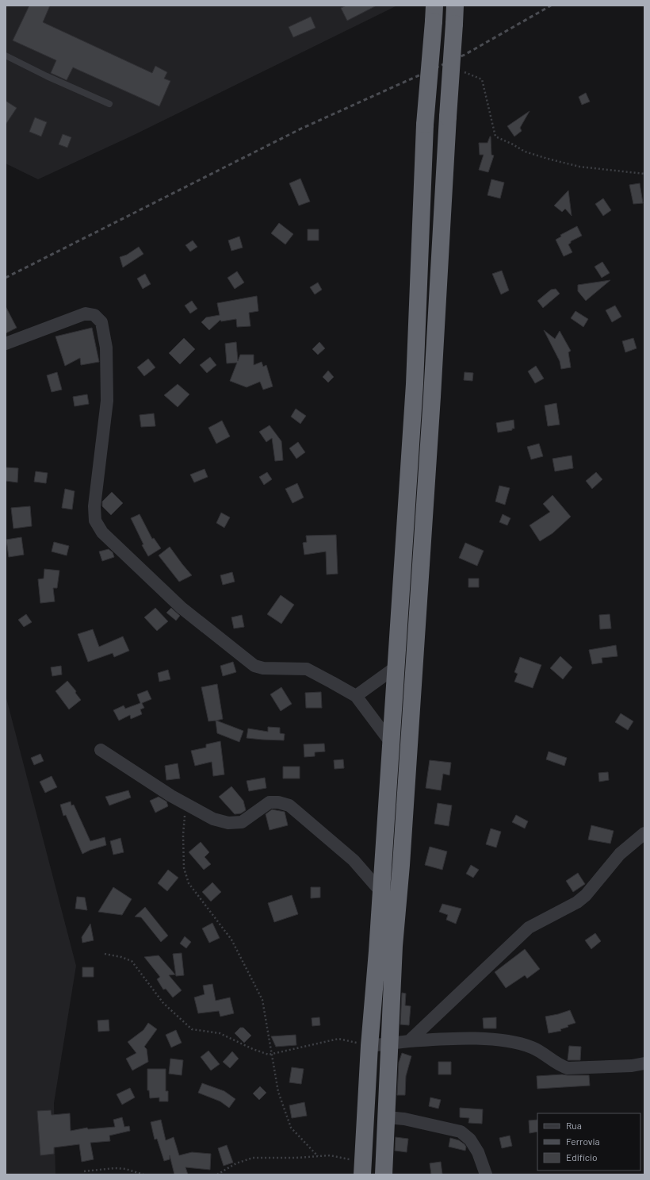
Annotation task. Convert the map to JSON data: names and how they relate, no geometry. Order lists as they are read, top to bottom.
{
  "legend": ["Rua", "Ferrovia", "Edifício"]
}
